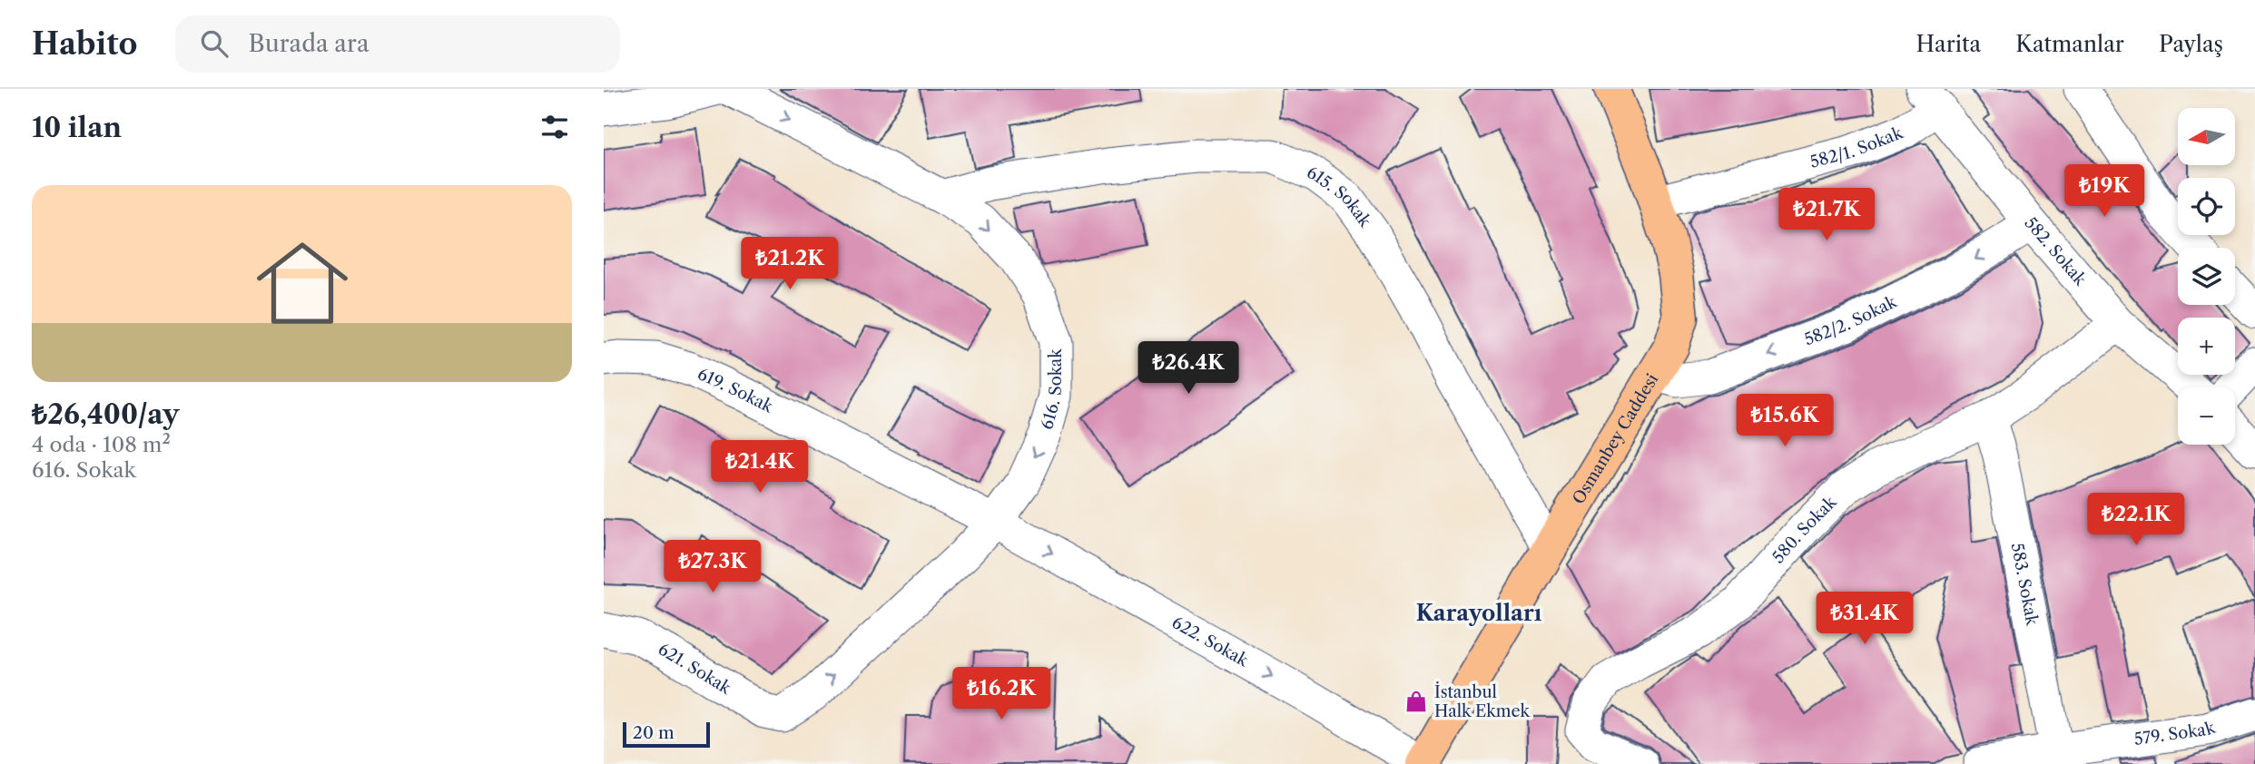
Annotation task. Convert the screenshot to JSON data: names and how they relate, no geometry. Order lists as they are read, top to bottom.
{
  "streets": {
    "main road": ["Osmanbey Caddesi"],
    "street": [
      "582/1. Sokak",
      "615. Sokak",
      "582. Sokak",
      "582/2. Sokak",
      "616. Sokak",
      "619. Sokak",
      "580. Sokak",
      "583. Sokak",
      "622. Sokak",
      "621. Sokak",
      "579. Sokak"
    ]
  },
  "crossings": [
    ["582/1. Sokak", "582. Sokak"],
    ["582/1. Sokak", "Osmanbey Caddesi"],
    ["615. Sokak", "616. Sokak"],
    ["615. Sokak", "Osmanbey Caddesi"],
    ["582. Sokak", "582/2. Sokak"],
    ["582. Sokak", "580. Sokak"],
    ["582/2. Sokak", "Osmanbey Caddesi"],
    ["616. Sokak", "619. Sokak"],
    ["616. Sokak", "622. Sokak"],
    ["616. Sokak", "621. Sokak"],
    ["619. Sokak", "622. Sokak"],
    ["Osmanbey Caddesi", "622. Sokak"],
    ["580. Sokak", "583. Sokak"],
    ["583. Sokak", "579. Sokak"]
  ],
  "one_way": ["582/2. Sokak", "622. Sokak"],
  "districts": ["Karayolları"],
  "places": {
    "shop": ["İstanbul Halk Ekmek"]
  },
  "scale_bar": "20 m",
  "north": "left",
  "page": {
    "header": "Habito",
    "search": "Burada ara",
    "nav": ["Harita", "Katmanlar", "Paylaş"],
    "heading": "10 ilan",
    "map_buttons": ["+", "−"],
    "price": [
      "₺19K",
      "₺21.7K",
      "₺21.2K",
      "₺26.4K",
      "₺15.6K",
      "₺21.4K",
      "₺22.1K",
      "₺27.3K",
      "₺31.4K",
      "₺16.2K"
    ],
    "list": [
      {
        "name": "₺26,400/ay",
        "note": "4 oda · 108 m² · 616. Sokak"
      }
    ],
    "scale": "20 m"
  }
}
